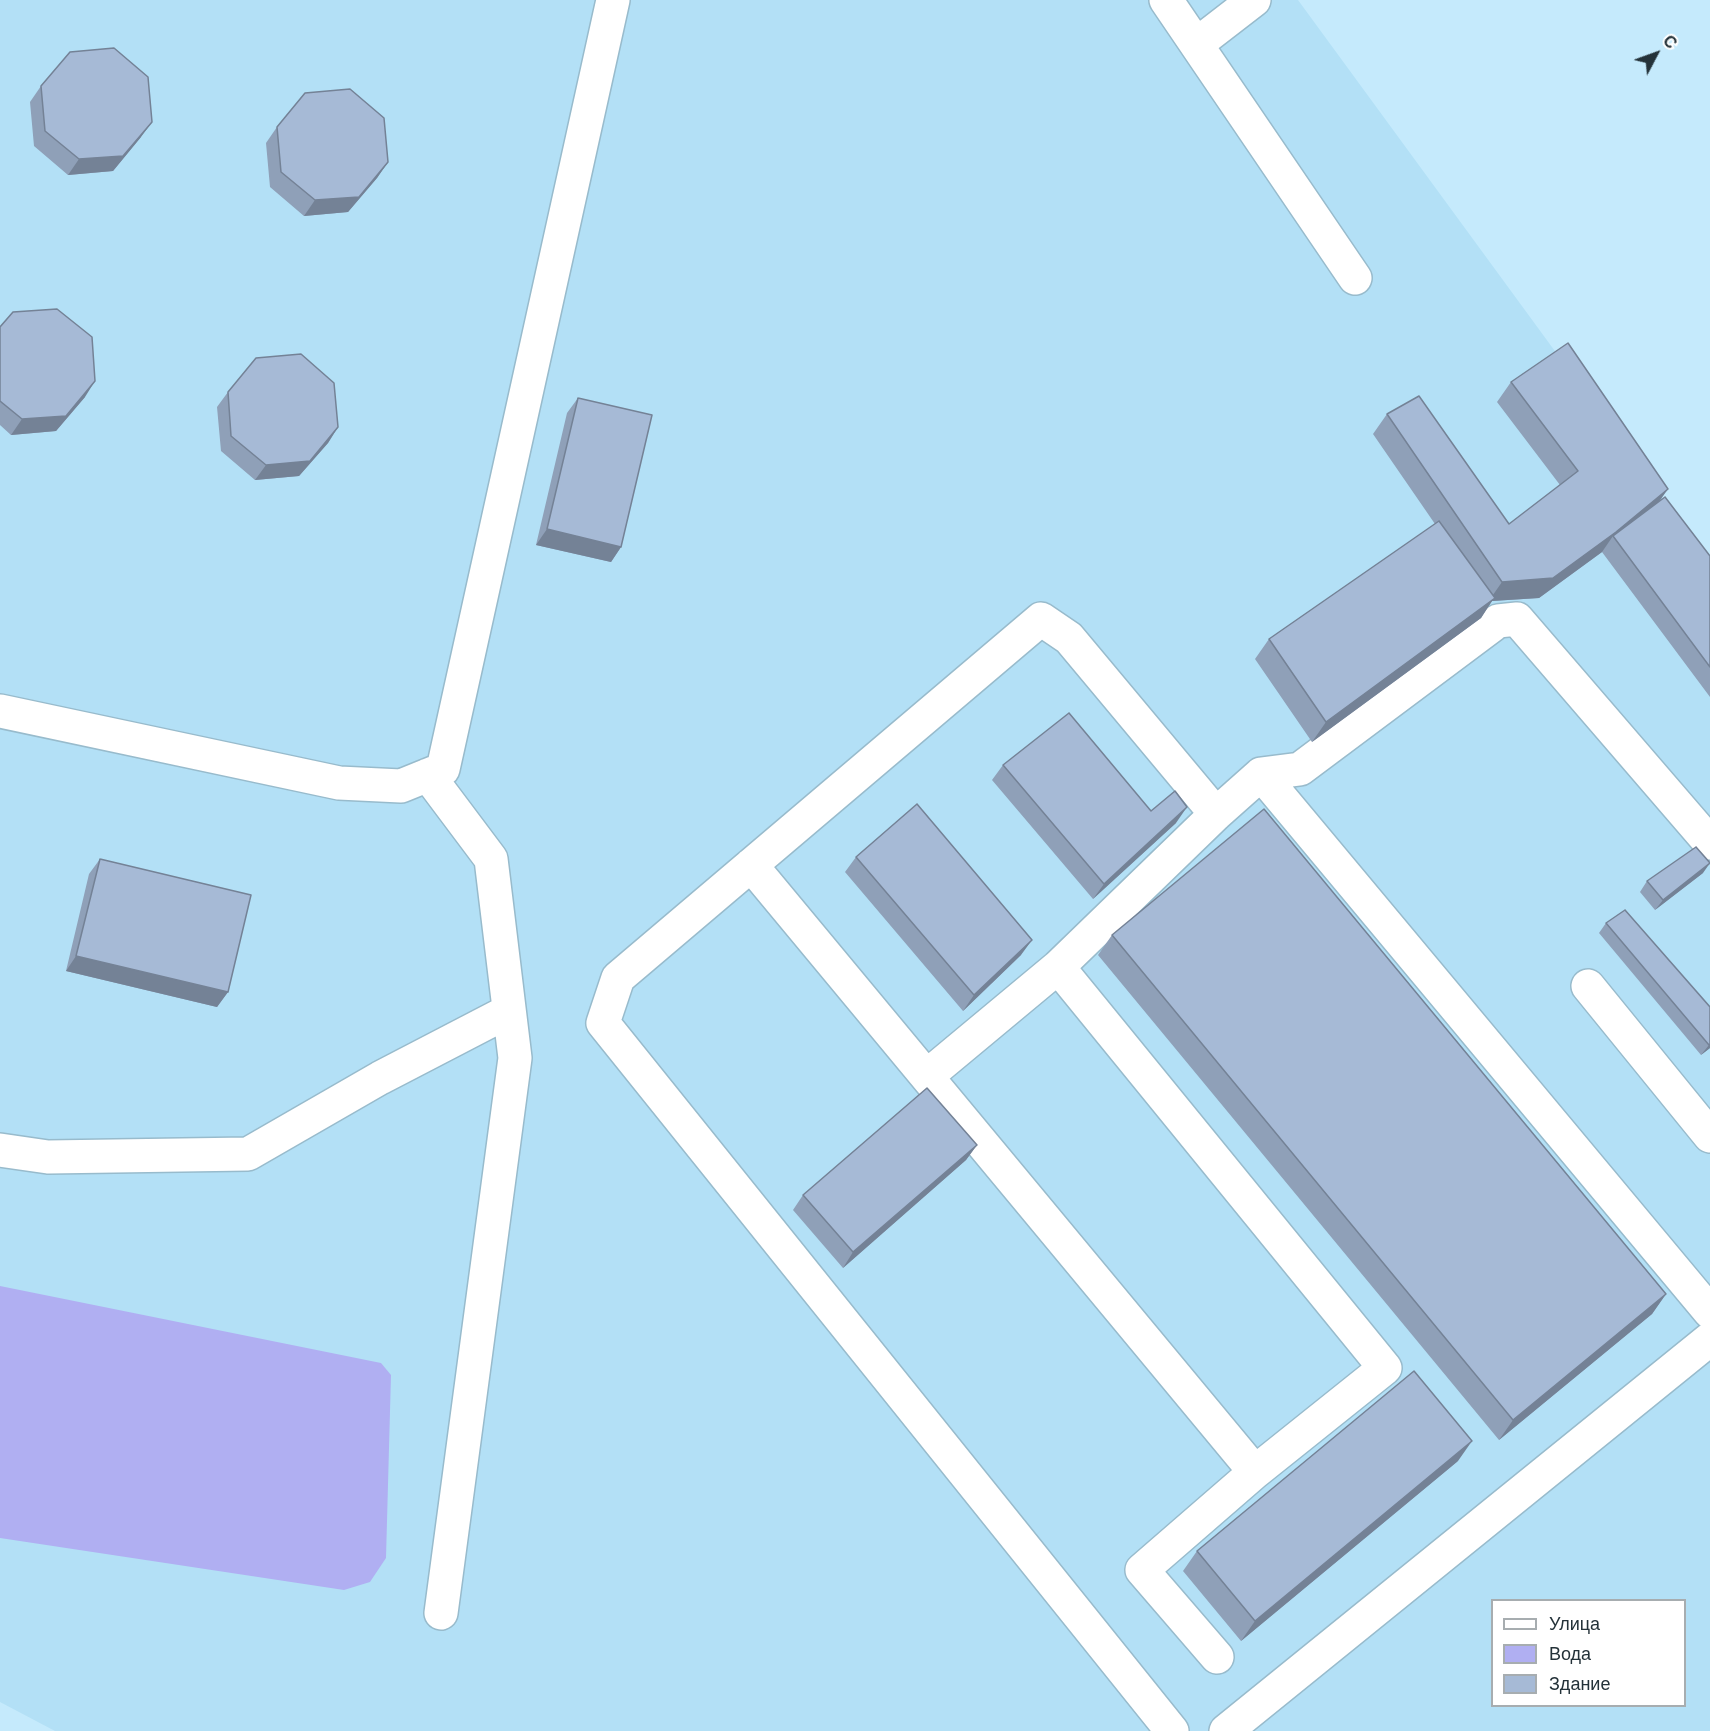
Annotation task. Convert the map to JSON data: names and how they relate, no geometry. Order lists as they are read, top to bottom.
{
  "legend": ["Улица", "Вода", "Здание"],
  "north": "top right"
}
